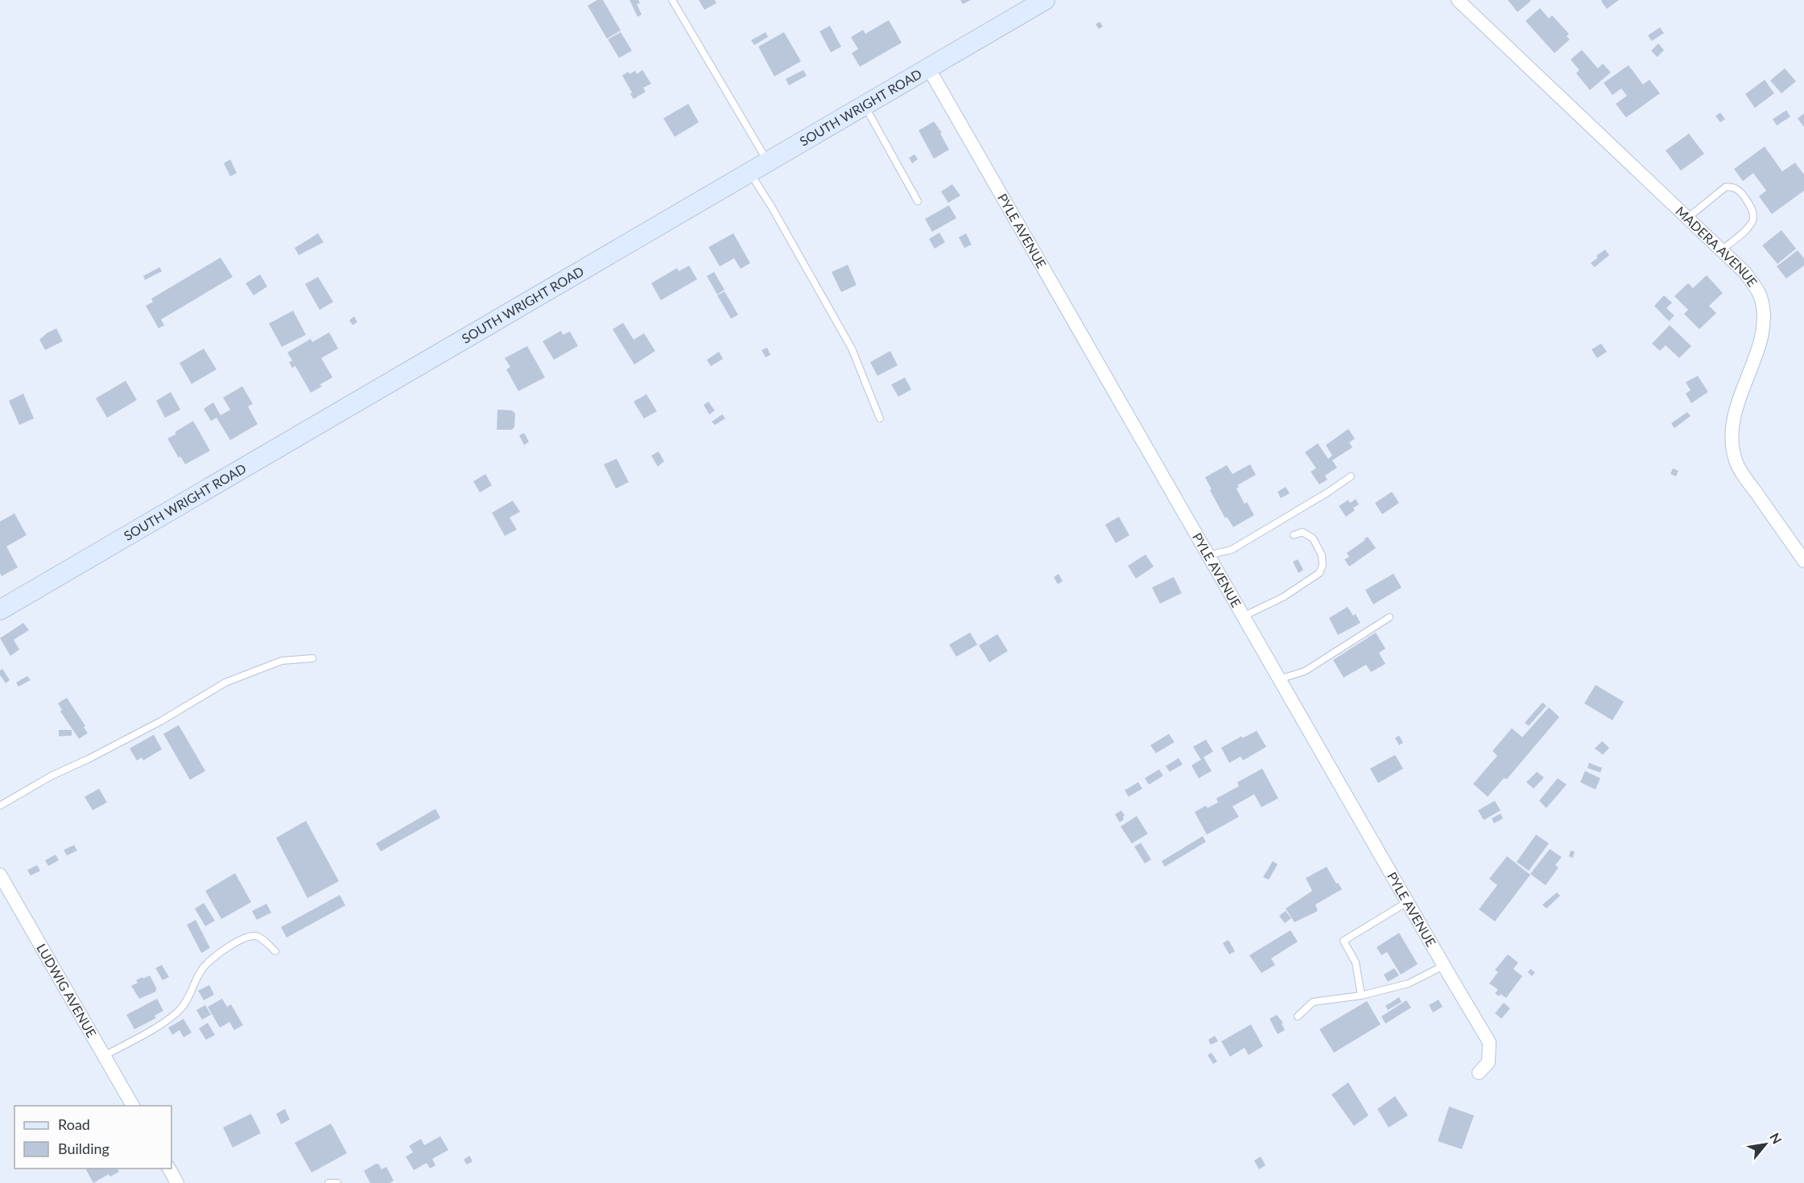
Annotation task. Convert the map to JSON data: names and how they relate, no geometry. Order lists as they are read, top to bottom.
{
  "streets": {
    "main road": ["SOUTH WRIGHT ROAD"],
    "street": ["PYLE AVENUE", "MADERA AVENUE", "LUDWIG AVENUE"]
  },
  "crossings": [
    ["SOUTH WRIGHT ROAD", "PYLE AVENUE"]
  ],
  "legend": ["Road", "Building"],
  "north": "top right"
}
